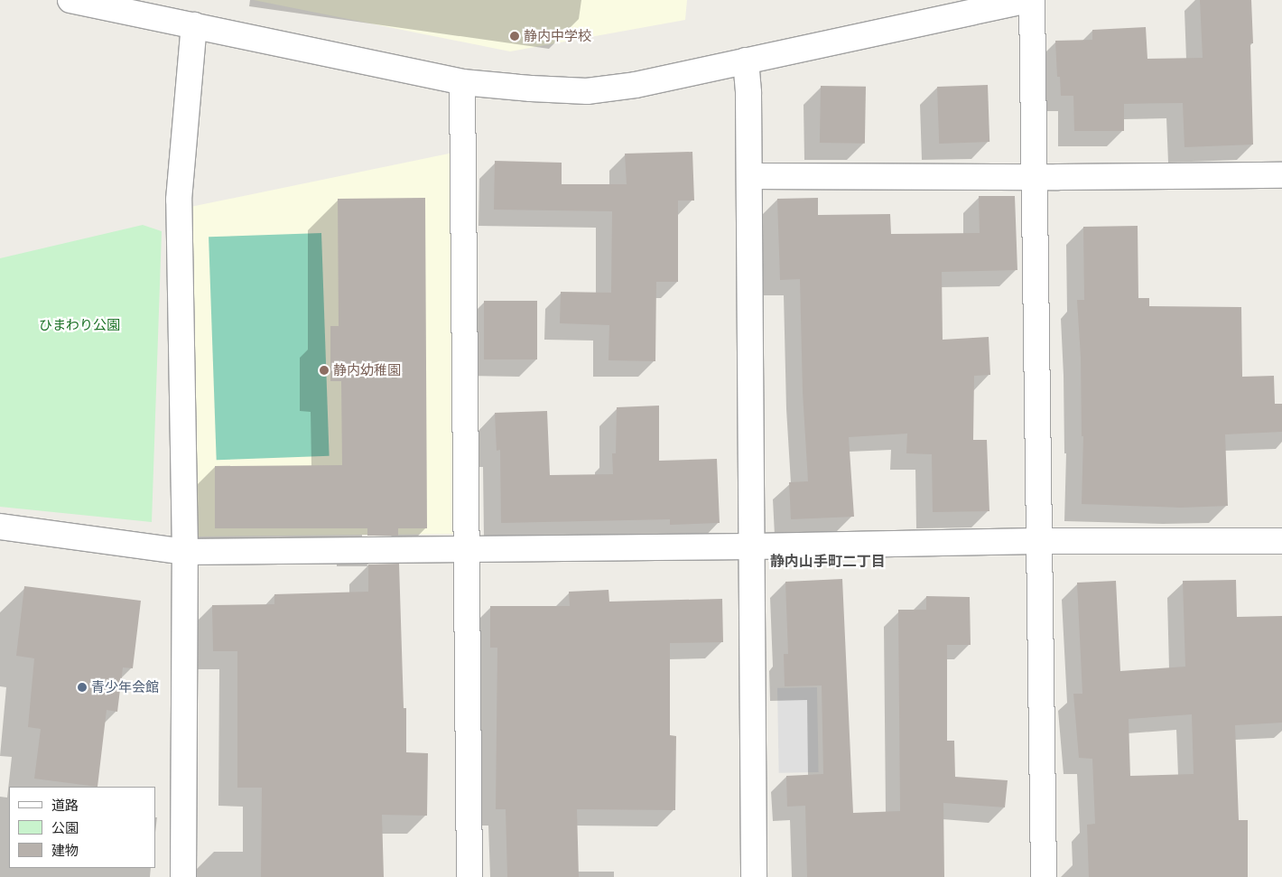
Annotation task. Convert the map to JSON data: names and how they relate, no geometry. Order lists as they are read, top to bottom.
{
  "districts": ["静内山手町二丁目"],
  "parks": ["ひまわり公園"],
  "places": ["静内中学校", "静内幼稚園", "青少年会館"],
  "legend": ["道路", "公園", "建物"]
}
